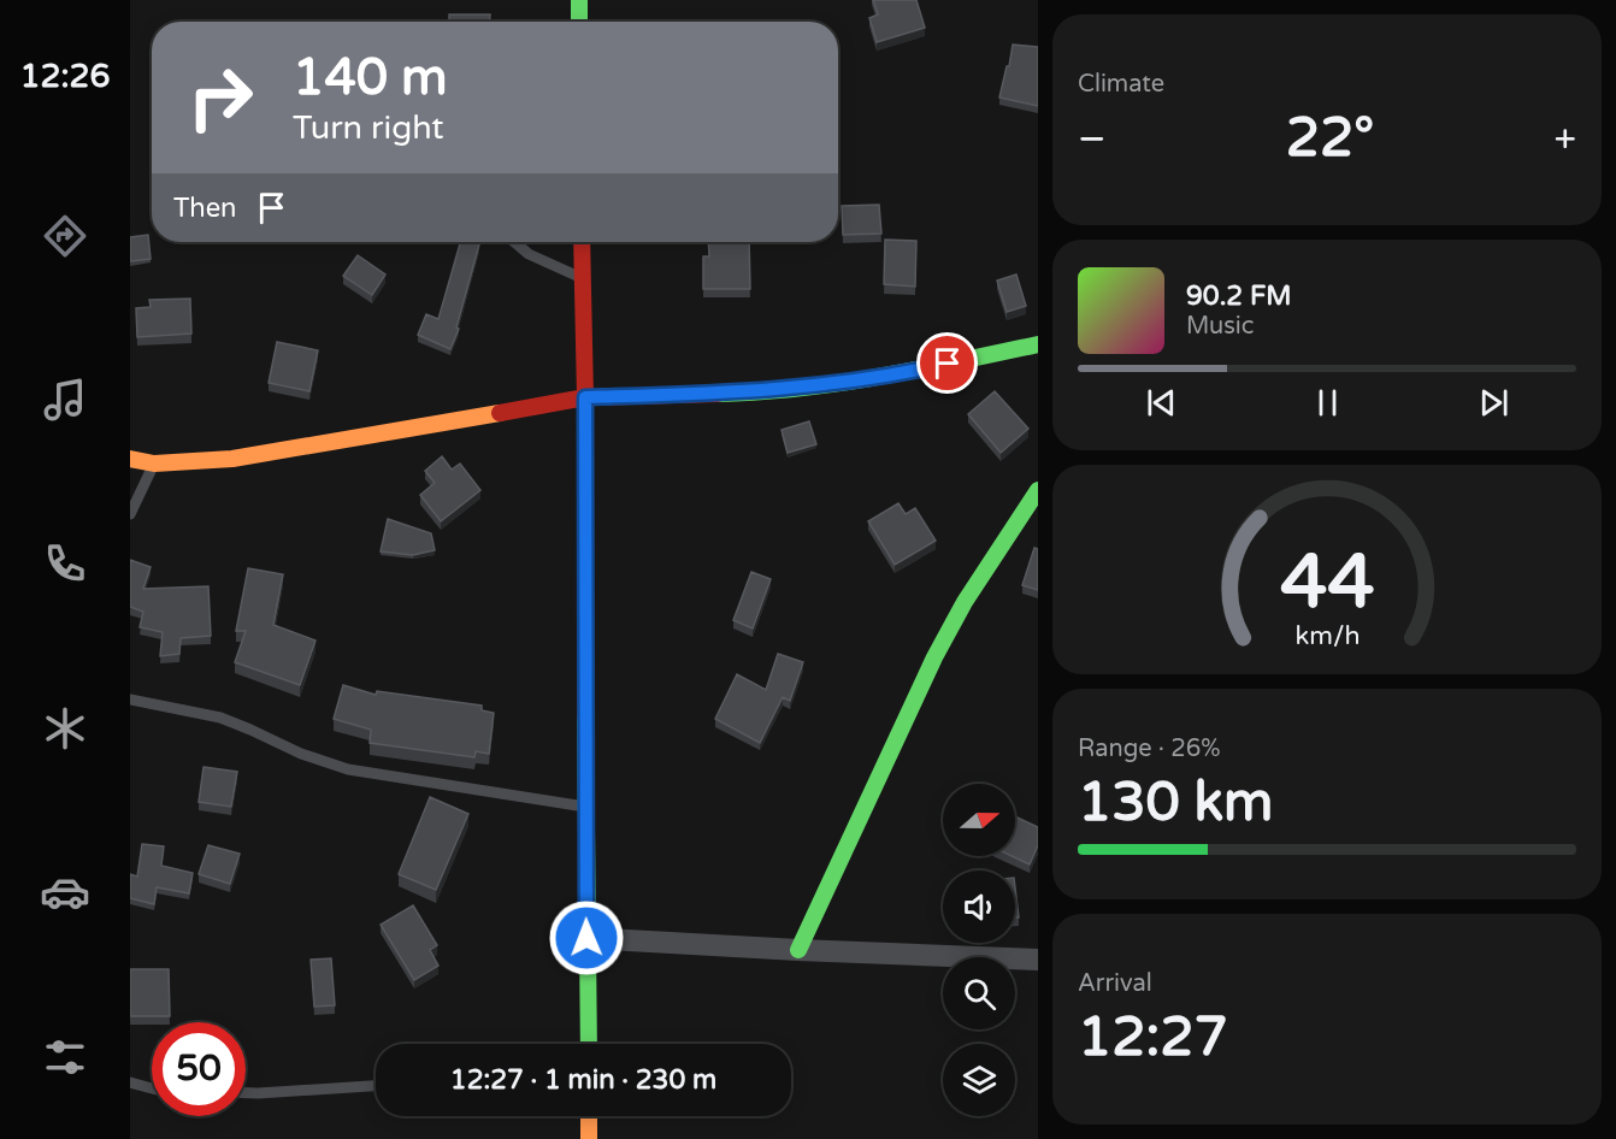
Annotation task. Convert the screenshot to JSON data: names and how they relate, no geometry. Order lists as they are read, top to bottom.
{
  "north": "right",
  "page": {
    "tabs": "12:26",
    "tile": [
      "Climate",
      ["Range · 26%", "130 km"],
      ["Arrival", "12:27"]
    ],
    "turn": ["140 m", "Turn right"],
    "heat": ["−", "22°", "+"],
    "then": "Then",
    "song": ["90.2 FM", "Music"],
    "limit": "50",
    "trip": "12:27 · 1 min · 230 m",
    "gauge": ["44", "km/h"]
  }
}
